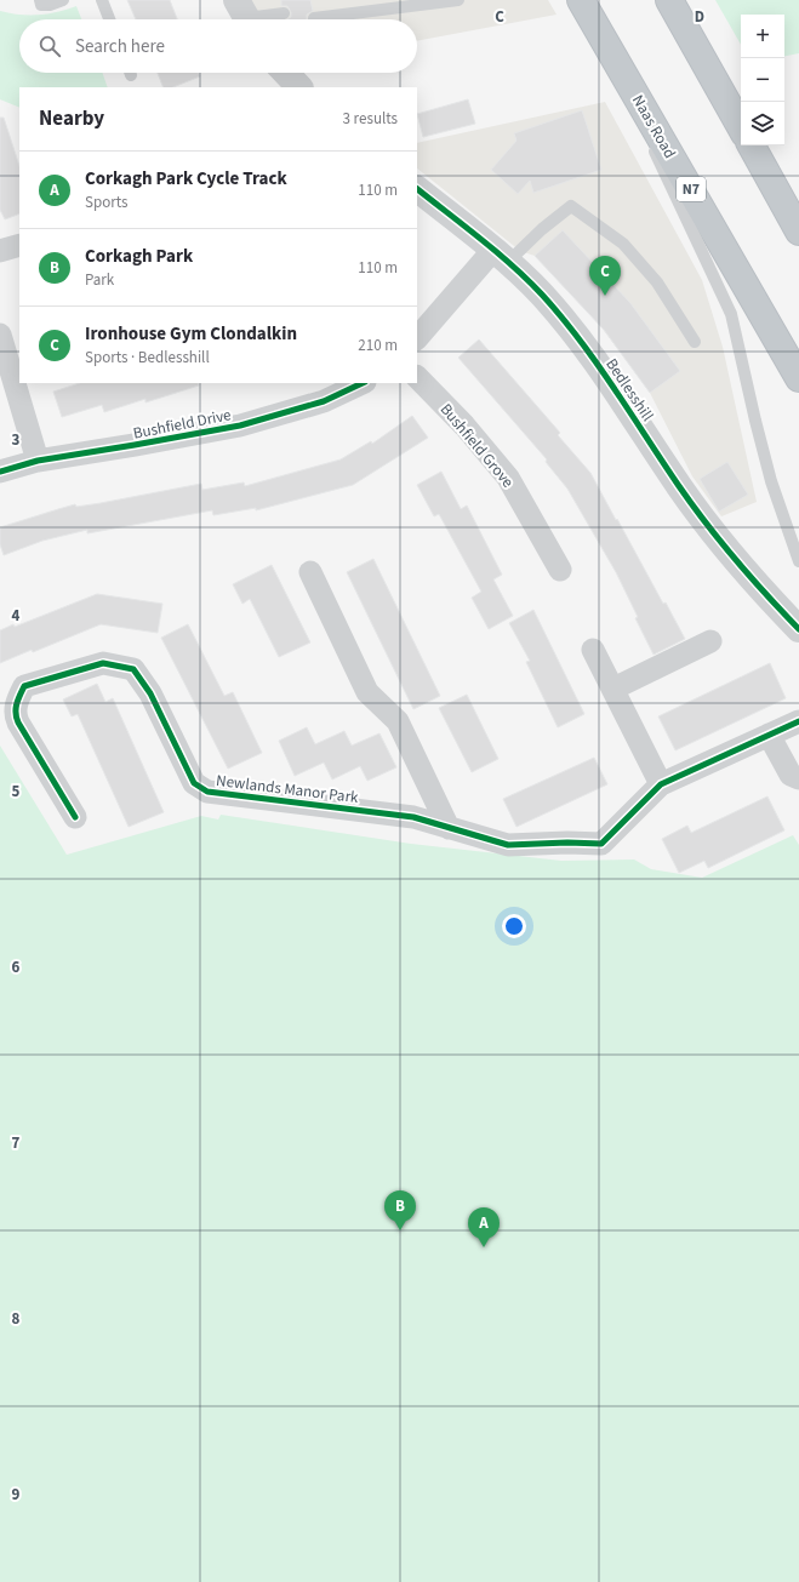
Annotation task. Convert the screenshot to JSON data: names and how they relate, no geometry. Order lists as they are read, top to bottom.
{
  "streets": {
    "highway": ["Naas Road", "N7"],
    "street": [
      "Bedlesshill",
      "Bushfield Drive",
      "Bushfield Grove",
      "Newlands Manor Park"
    ]
  },
  "page": {
    "map_buttons": ["+", "−"],
    "search": "Search here",
    "heading": ["Nearby", "3 results"],
    "list": [
      {
        "mark": "A",
        "name": "Corkagh Park Cycle Track",
        "note": "Sports",
        "value": "110 m"
      },
      {
        "mark": "B",
        "name": "Corkagh Park",
        "note": "Park",
        "value": "110 m"
      },
      {
        "mark": "C",
        "name": "Ironhouse Gym Clondalkin",
        "note": "Sports · Bedlesshill",
        "value": "210 m"
      }
    ],
    "pins": ["C", "B", "A"]
  },
  "grid": {
    "columns": ["C", "D"],
    "rows": [
      "3",
      "4",
      "5",
      "6",
      "7",
      "8",
      "9"
    ]
  }
}
